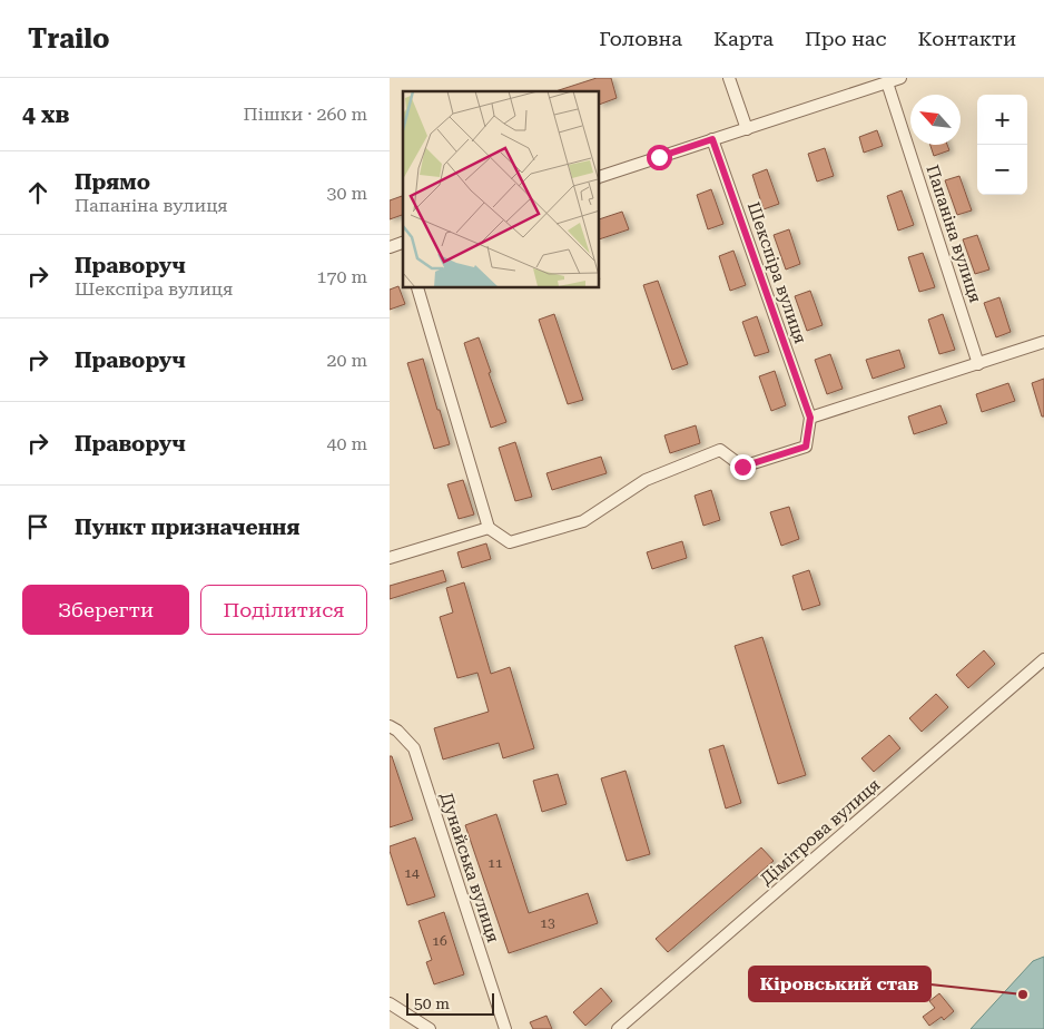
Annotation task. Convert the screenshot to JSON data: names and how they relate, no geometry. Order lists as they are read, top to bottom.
{
  "streets": {
    "street": [
      "Папаніна вулиця",
      "Шекспіра вулиця",
      "Дімітрова вулиця",
      "Дунайська вулиця"
    ]
  },
  "places": ["Кіровський став"],
  "house_numbers": [
    "11",
    "14",
    "13",
    "16"
  ],
  "scale_bar": "50 m",
  "north": "top left",
  "page": {
    "header": "Trailo",
    "nav": [
      "Головна",
      "Карта",
      "Про нас",
      "Контакти"
    ],
    "heading": ["4 хв", "Пішки · 260 m"],
    "map_buttons": ["+", "−"],
    "list": [
      ["Прямо", "Папаніна вулиця", "30 m"],
      ["Праворуч", "Шекспіра вулиця", "170 m"],
      ["Праворуч", "20 m"],
      ["Праворуч", "40 m"],
      "Пункт призначення"
    ],
    "buttons": ["Зберегти", "Поділитися"],
    "scale": "50 m"
  }
}
